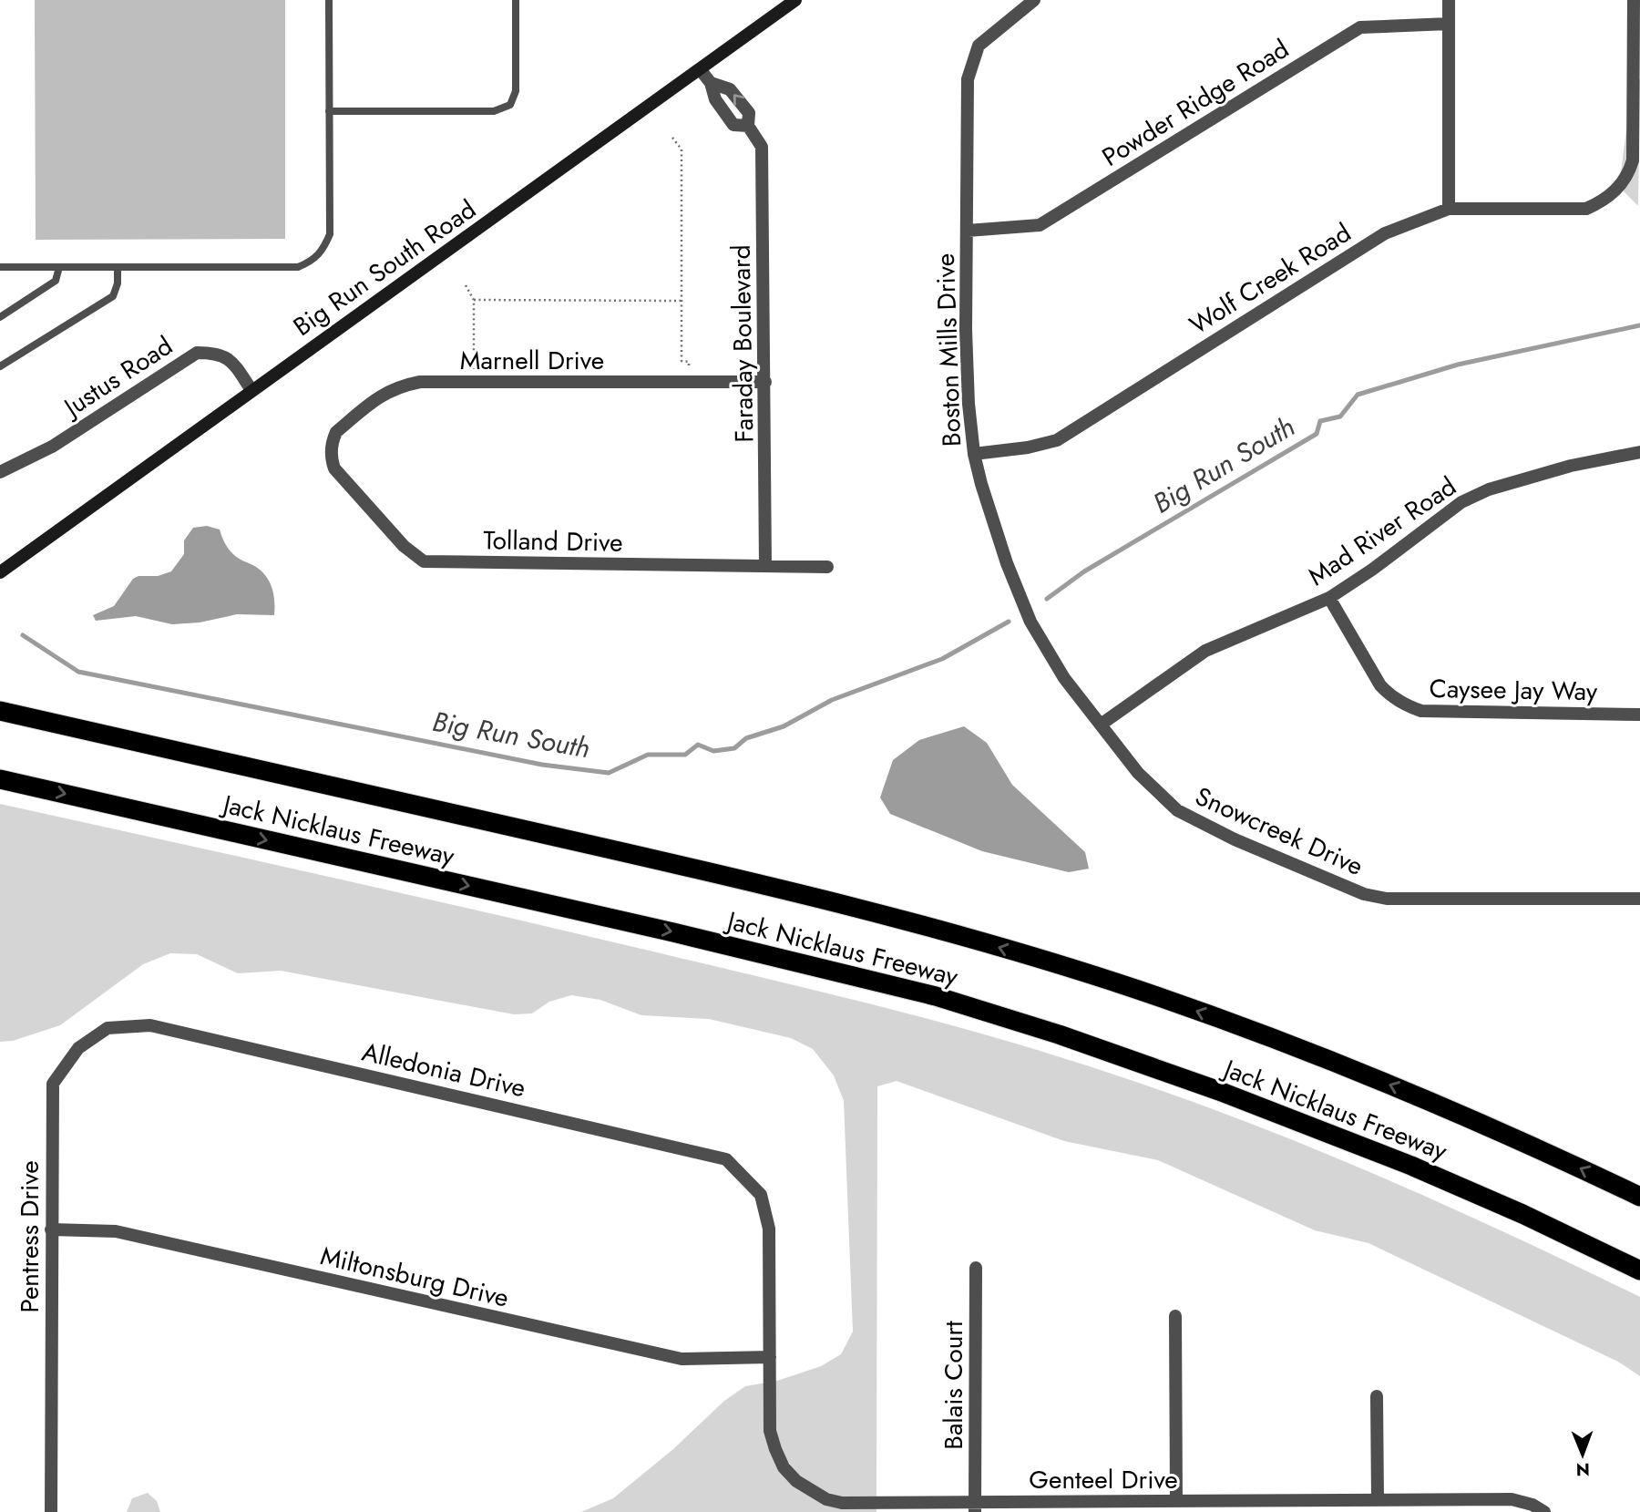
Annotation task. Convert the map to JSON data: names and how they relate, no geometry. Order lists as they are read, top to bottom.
{
  "streets": {
    "highway": ["Jack Nicklaus Freeway"],
    "street": [
      "Powder Ridge Road",
      "Big Run South Road",
      "Wolf Creek Road",
      "Faraday Boulevard",
      "Boston Mills Drive",
      "Marnell Drive",
      "Justus Road",
      "Mad River Road",
      "Tolland Drive",
      "Caysee Jay Way",
      "Snowcreek Drive",
      "Alledonia Drive",
      "Pentress Drive",
      "Miltonsburg Drive",
      "Balais Court",
      "Genteel Drive"
    ]
  },
  "crossings": [
    ["Powder Ridge Road", "Boston Mills Drive"],
    ["Big Run South Road", "Faraday Boulevard"],
    ["Big Run South Road", "Justus Road"],
    ["Wolf Creek Road", "Boston Mills Drive"],
    ["Faraday Boulevard", "Marnell Drive"],
    ["Faraday Boulevard", "Tolland Drive"],
    ["Boston Mills Drive", "Snowcreek Drive"],
    ["Marnell Drive", "Tolland Drive"],
    ["Mad River Road", "Caysee Jay Way"],
    ["Mad River Road", "Snowcreek Drive"],
    ["Alledonia Drive", "Pentress Drive"],
    ["Alledonia Drive", "Genteel Drive"],
    ["Pentress Drive", "Miltonsburg Drive"],
    ["Miltonsburg Drive", "Genteel Drive"],
    ["Balais Court", "Genteel Drive"]
  ],
  "water": ["Big Run South"],
  "north": "bottom"
}
